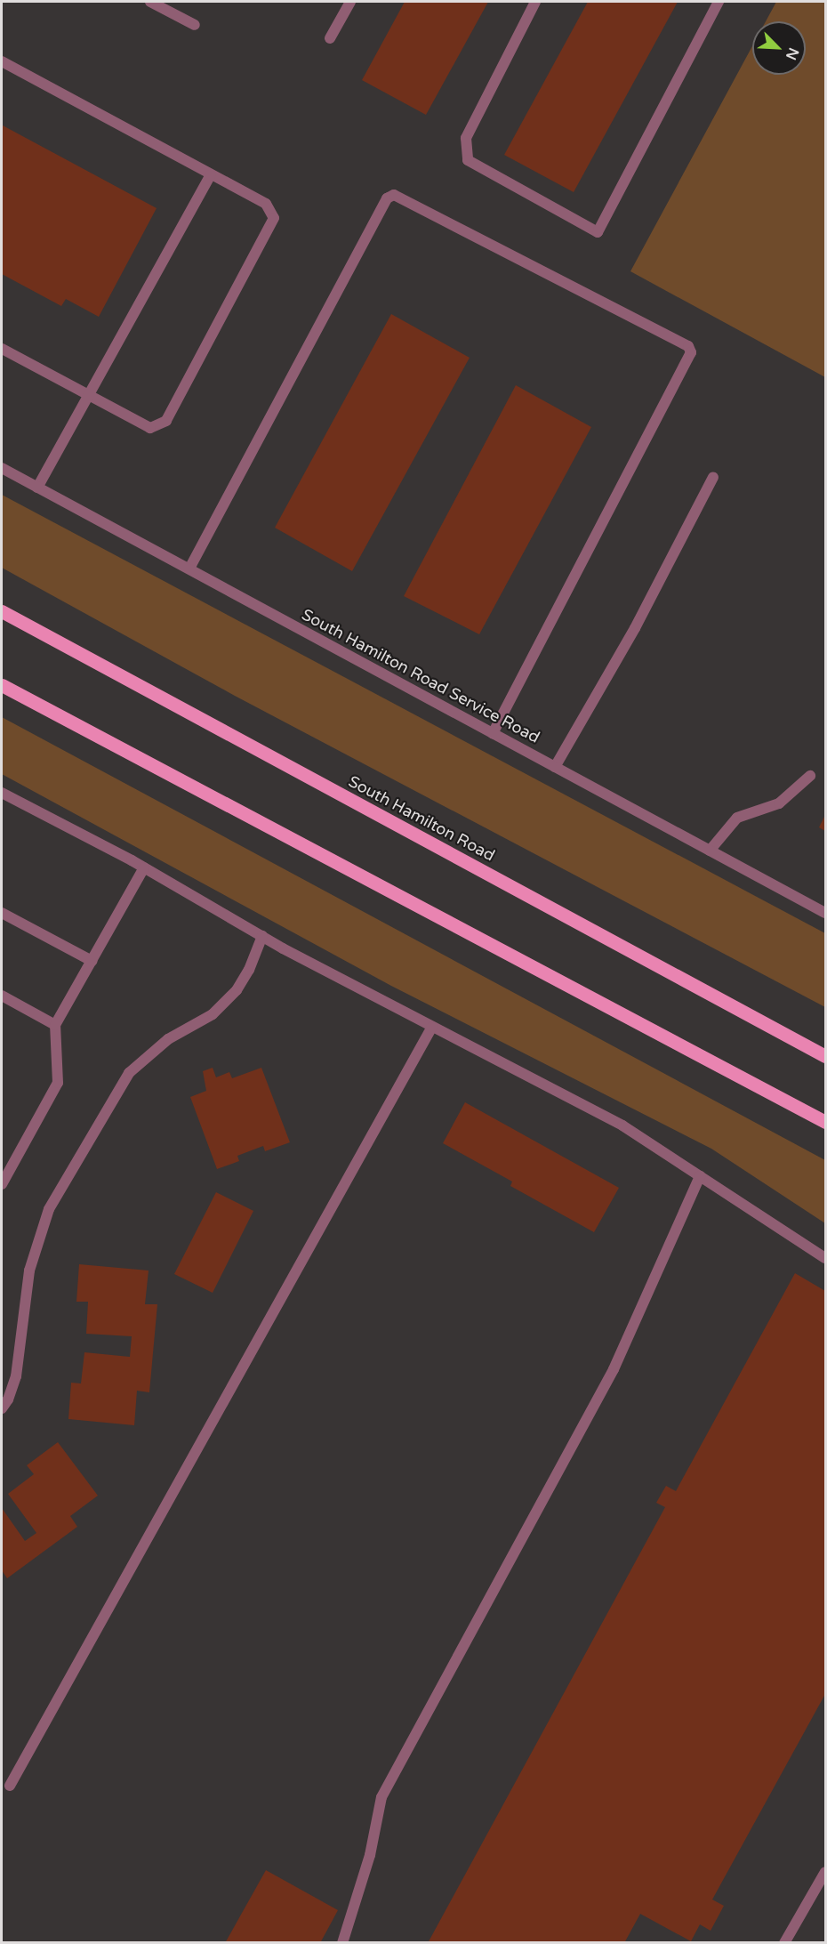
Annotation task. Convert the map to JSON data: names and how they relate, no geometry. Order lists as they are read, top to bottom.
{
  "streets": {
    "main road": ["South Hamilton Road"],
    "street": ["South Hamilton Road Service Road"]
  },
  "north": "bottom right"
}
